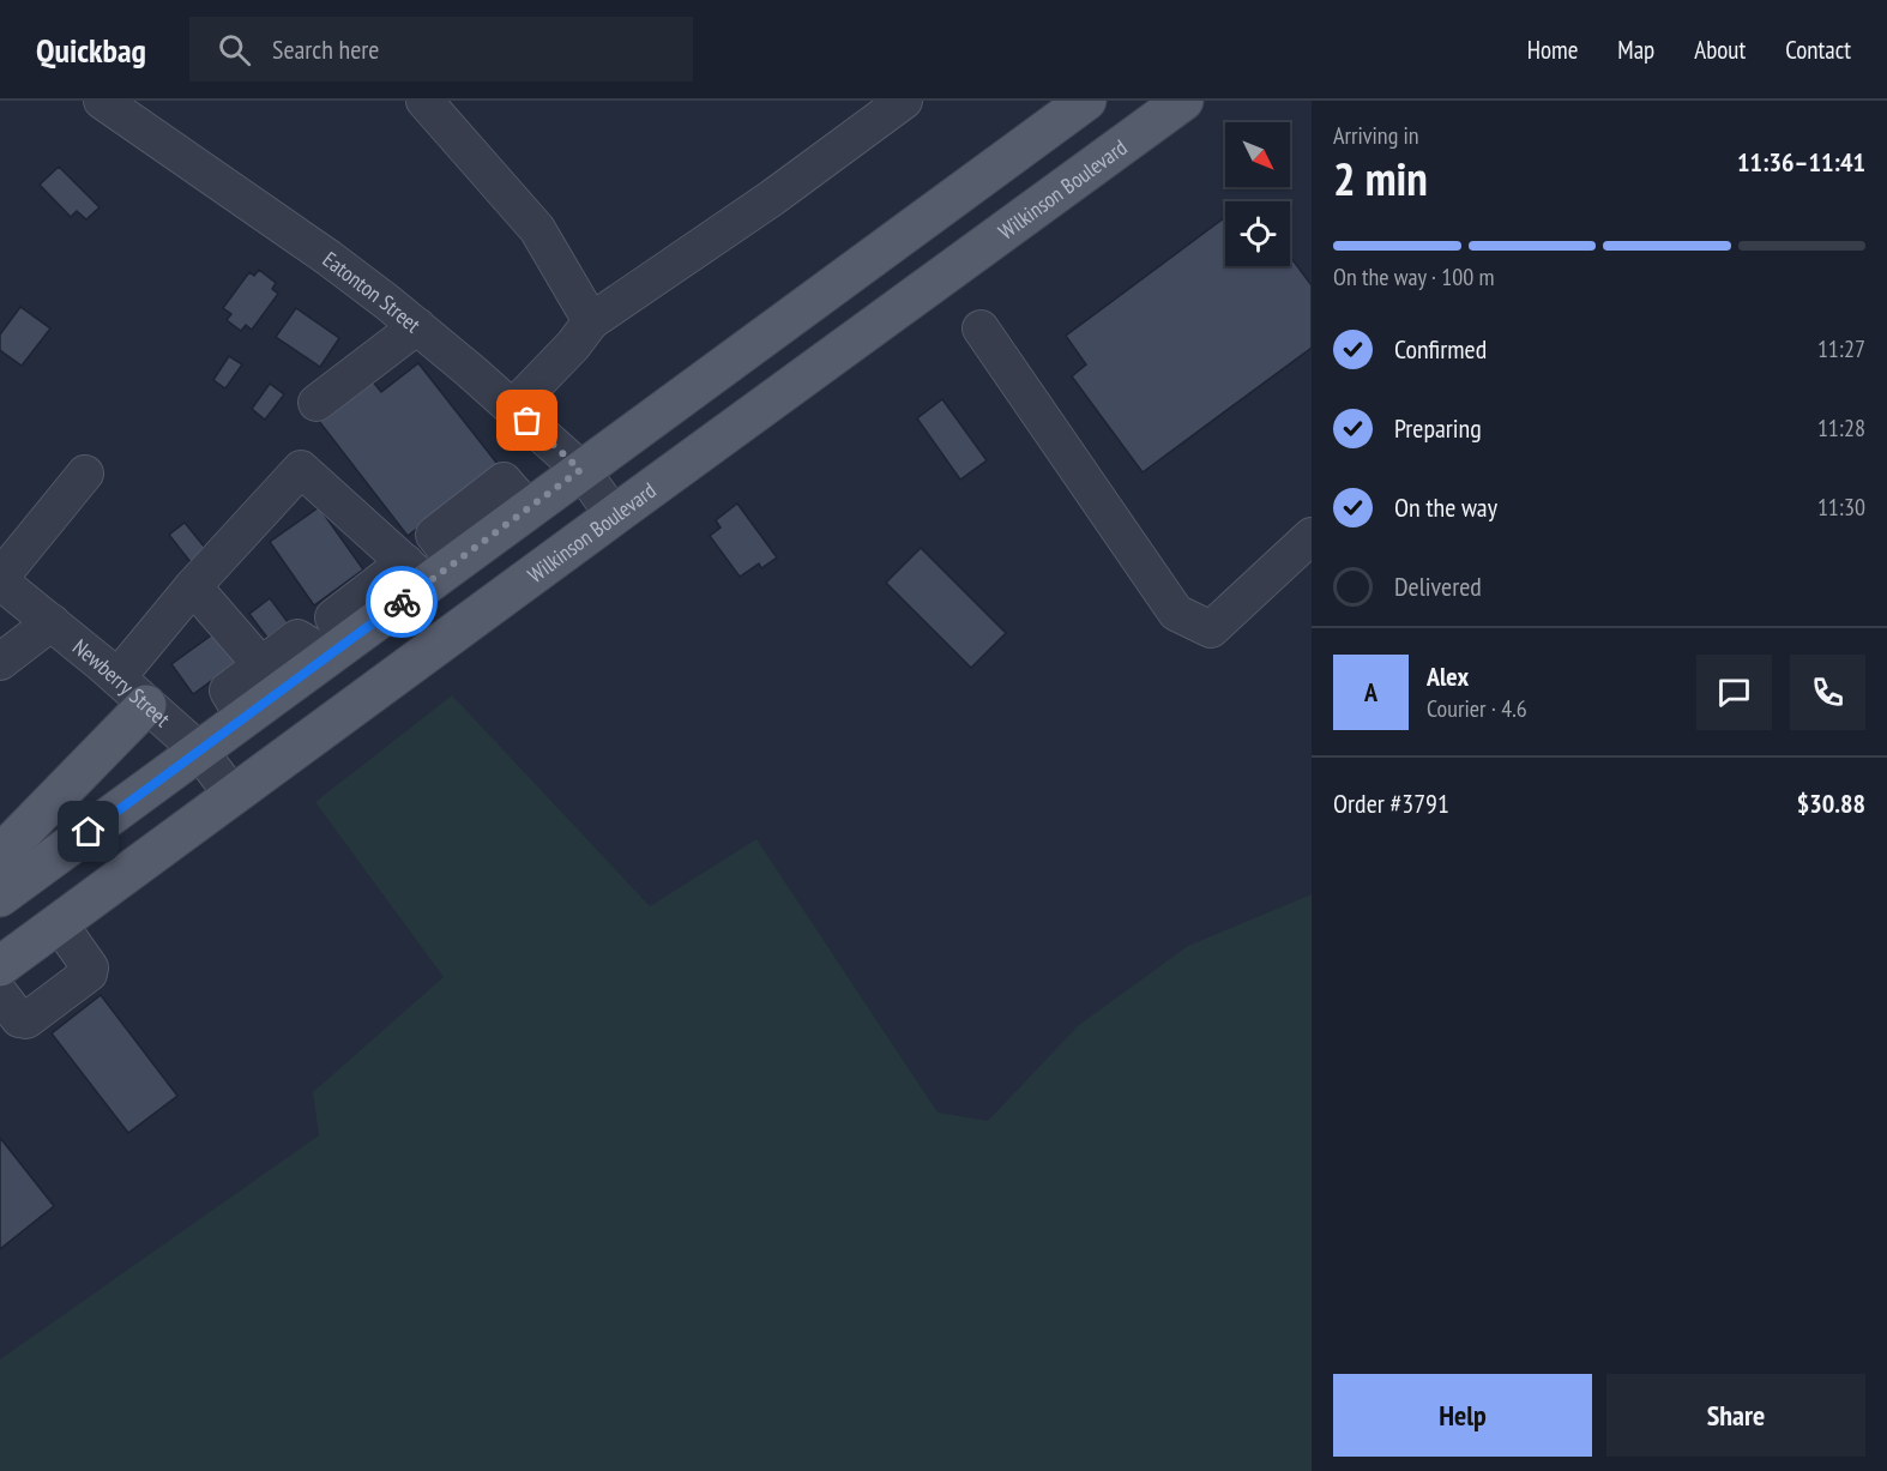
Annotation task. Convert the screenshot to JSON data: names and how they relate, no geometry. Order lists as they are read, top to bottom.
{
  "streets": {
    "main road": ["Wilkinson Boulevard"],
    "street": ["Eatonton Street", "Newberry Street"]
  },
  "crossings": [
    ["Wilkinson Boulevard", "Eatonton Street"],
    ["Wilkinson Boulevard", "Newberry Street"]
  ],
  "north": "bottom right",
  "page": {
    "header": "Quickbag",
    "search": "Search here",
    "nav": [
      "Home",
      "Map",
      "About",
      "Contact"
    ],
    "heading": ["2 min", "Arriving in", "11:36–11:41"],
    "panel": [
      "Alex",
      "Courier · 4.6",
      "Order #3791",
      "$30.88"
    ],
    "bar": "On the way · 100 m",
    "list": [
      ["Confirmed", "11:27"],
      ["Preparing", "11:28"],
      ["On the way", "11:30"],
      "Delivered"
    ],
    "round": "A",
    "buttons": ["Help", "Share"]
  }
}
